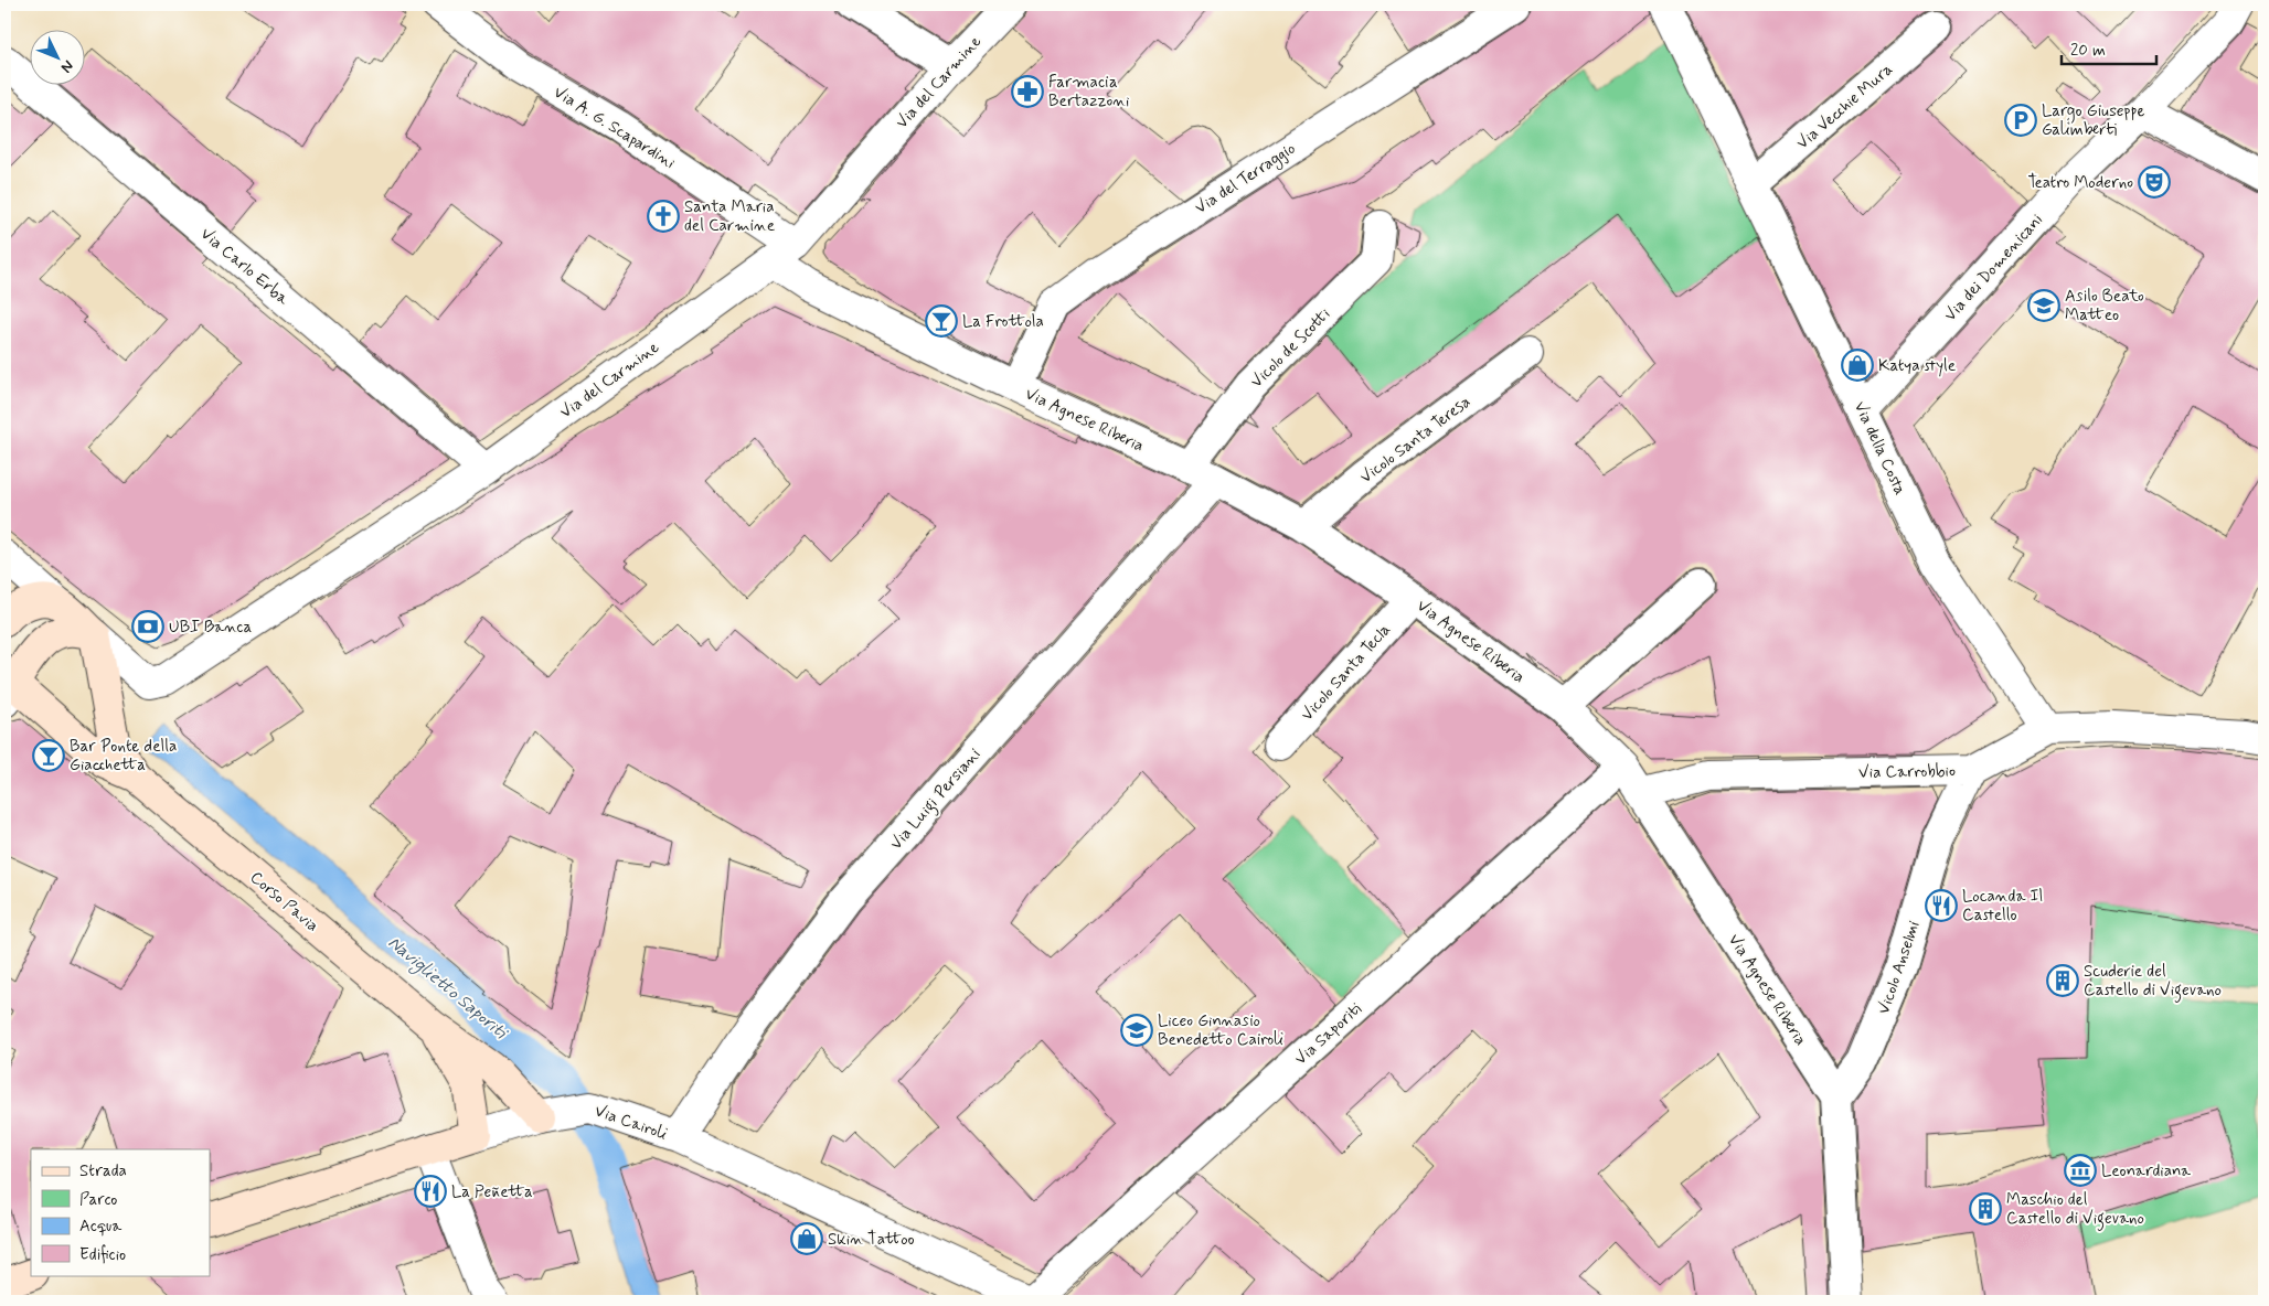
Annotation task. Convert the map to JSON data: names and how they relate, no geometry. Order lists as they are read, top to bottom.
{
  "streets": {
    "street": [
      "Via del Carmine",
      "Via Vecchie Mura",
      "Via A. G. Scapardini",
      "Via del Terraggio",
      "Via Carlo Erba",
      "Via dei Domenicani",
      "Vicolo de Scotti",
      "Via Agnese Riberia",
      "Vicolo Santa Teresa",
      "Via della Costa",
      "Vicolo Santa Tecla",
      "Via Carrobbio",
      "Via Luigi Persiani",
      "Corso Pavia",
      "Vicolo Anselmi",
      "Via Saporiti",
      "Via Cairoli"
    ]
  },
  "crossings": [
    ["Via del Carmine", "Via A. G. Scapardini"],
    ["Via del Carmine", "Via Carlo Erba"],
    ["Via del Carmine", "Via Agnese Riberia"],
    ["Via del Carmine", "Corso Pavia"],
    ["Via Vecchie Mura", "Via della Costa"],
    ["Via A. G. Scapardini", "Via Agnese Riberia"],
    ["Via del Terraggio", "Via Agnese Riberia"],
    ["Via dei Domenicani", "Via della Costa"],
    ["Vicolo de Scotti", "Via Agnese Riberia"],
    ["Via Agnese Riberia", "Vicolo Santa Teresa"],
    ["Via Agnese Riberia", "Vicolo Santa Tecla"],
    ["Via Agnese Riberia", "Via Carrobbio"],
    ["Via Agnese Riberia", "Via Luigi Persiani"],
    ["Via Agnese Riberia", "Vicolo Anselmi"],
    ["Via Agnese Riberia", "Via Saporiti"],
    ["Via della Costa", "Via Carrobbio"],
    ["Via Carrobbio", "Vicolo Anselmi"],
    ["Via Luigi Persiani", "Via Cairoli"],
    ["Corso Pavia", "Via Cairoli"],
    ["Via Saporiti", "Via Cairoli"]
  ],
  "water": ["Naviglietto Saporiti"],
  "places": {
    "pharmacy": ["Farmacia Bertazzoni"],
    "parking": ["Largo Giuseppe Galimberti"],
    "theatre": ["Teatro Moderno"],
    "church": ["Santa Maria del Carmine"],
    "school or university": ["Asilo Beato Matteo", "Liceo Ginnasio Benedetto Cairoli"],
    "bar": ["La Frottola", "Bar Ponte della Giacchetta"],
    "shop": ["Katya style", "Skin Tattoo"],
    "bank": ["UBI Banca"],
    "restaurant": ["Locanda Il Castello", "La Peñetta"],
    "building": ["Scuderie del Castello di Vigevano", "Maschio del Castello di Vigevano"],
    "museum": ["Leonardiana"]
  },
  "legend": [
    "Strada",
    "Parco",
    "Acqua",
    "Edificio"
  ],
  "scale_bar": "20 m",
  "north": "bottom right"
}
